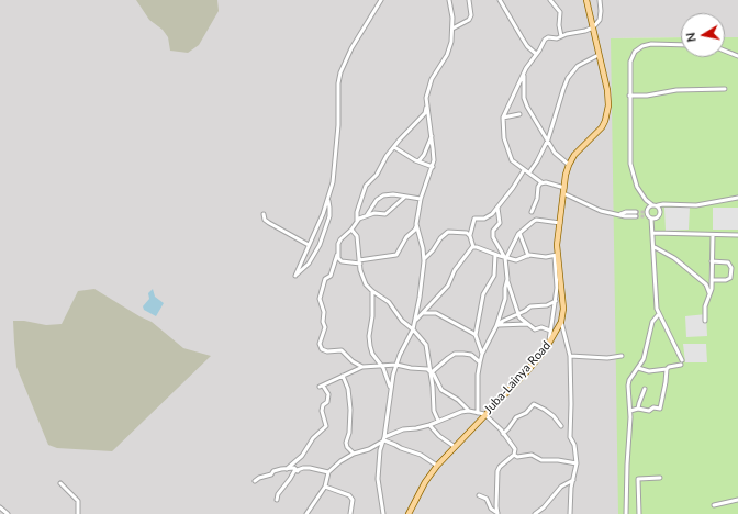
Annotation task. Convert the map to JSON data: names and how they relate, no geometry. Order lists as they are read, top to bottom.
{
  "streets": {
    "main road": ["Juba-Lainya Road"]
  },
  "north": "left"
}
